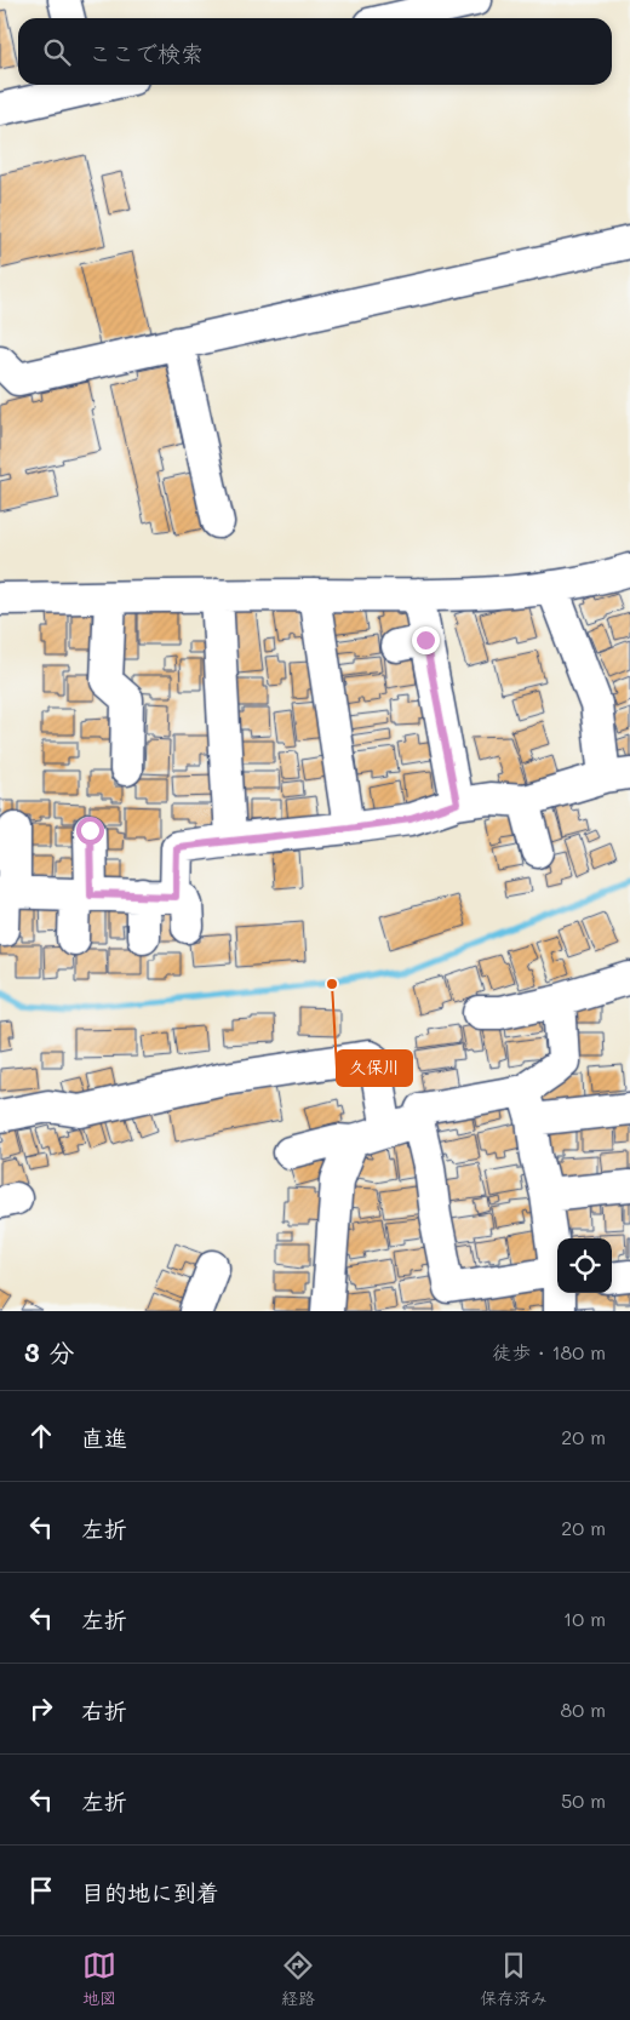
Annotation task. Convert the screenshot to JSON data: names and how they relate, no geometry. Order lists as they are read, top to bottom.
{
  "places": ["久保川"],
  "page": {
    "search": "ここで検索",
    "heading": ["3 分", "徒歩 · 180 m"],
    "list": [
      ["直進", "20 m"],
      ["左折", "20 m"],
      ["左折", "10 m"],
      ["右折", "80 m"],
      ["左折", "50 m"],
      "目的地に到着"
    ],
    "nav": ["地図", "経路", "保存済み"]
  }
}
